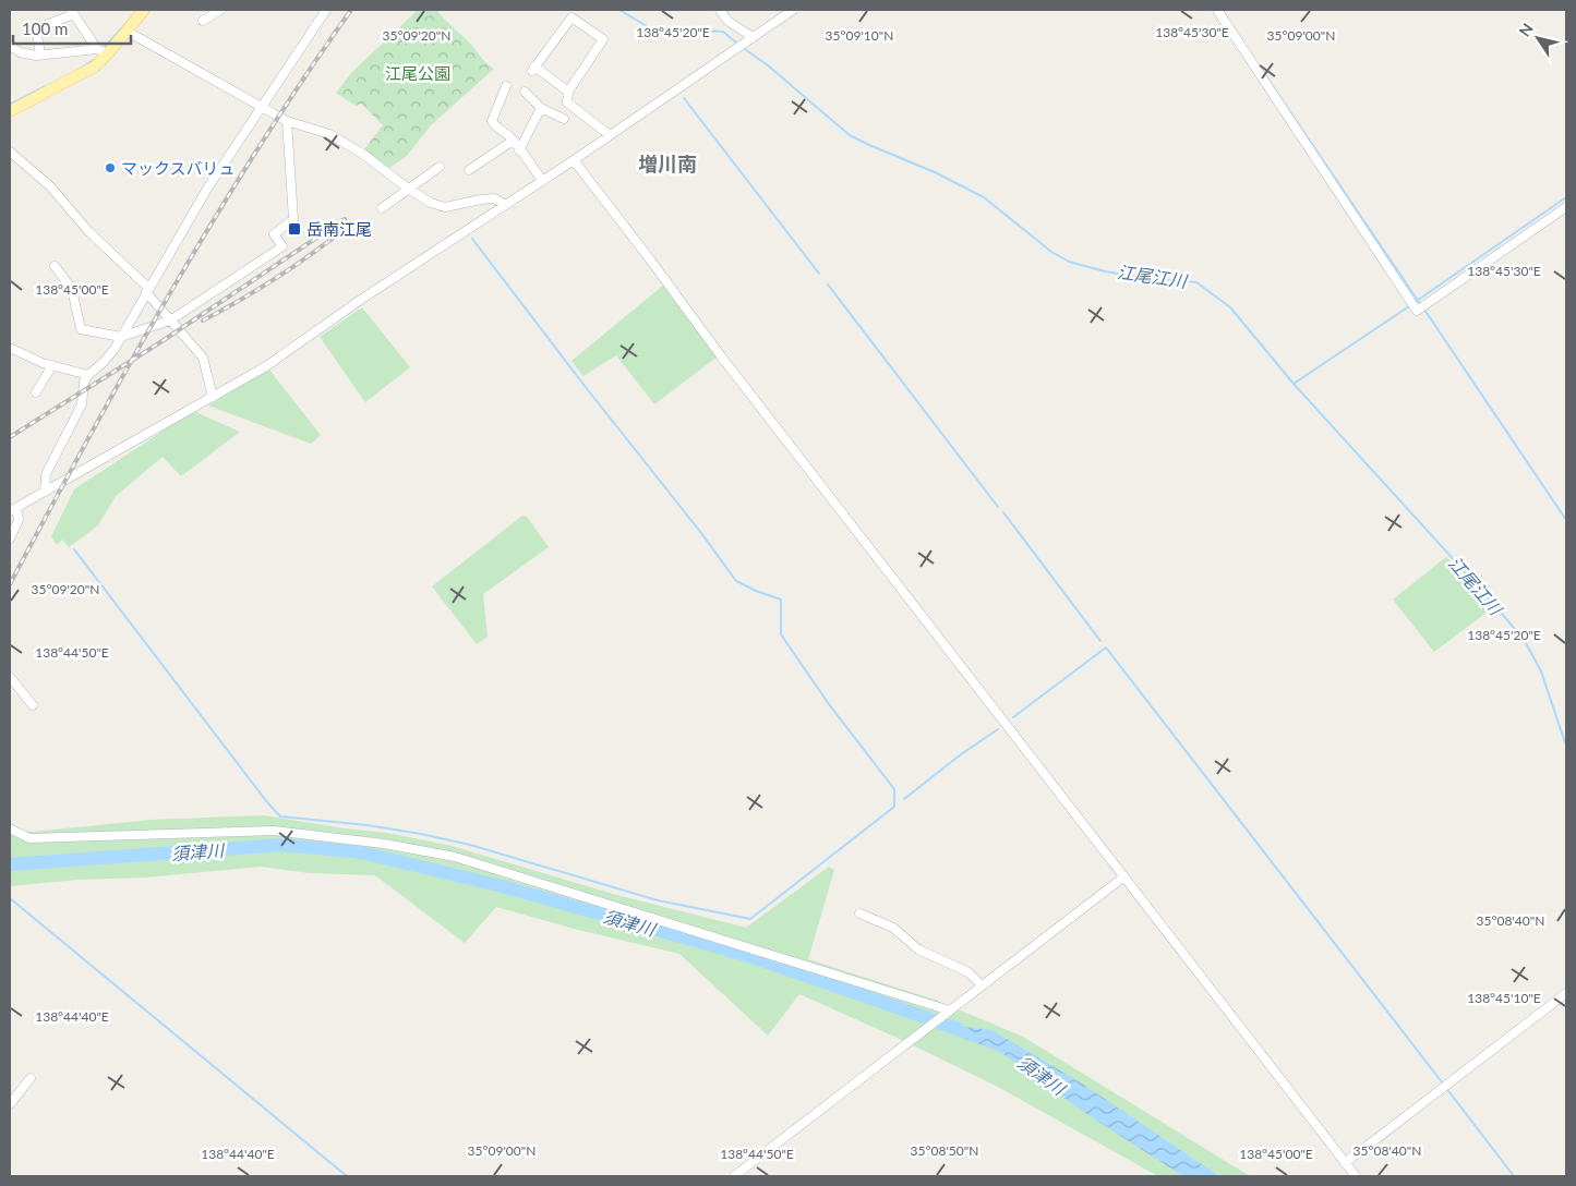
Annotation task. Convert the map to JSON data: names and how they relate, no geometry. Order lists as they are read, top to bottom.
{
  "districts": ["増川南"],
  "water": ["江尾江川", "須津川"],
  "parks": ["江尾公園"],
  "places": {
    "other": ["マックスバリュ"],
    "transit": ["岳南江尾"]
  },
  "scale_bar": "100 m",
  "north": "top left",
  "coordinates": [
    "138°45'20\"E",
    "138°45'30\"E",
    "35°09'20\"N",
    "35°09'10\"N",
    "35°09'00\"N",
    "138°45'00\"E",
    "138°44'50\"E",
    "35°08'40\"N",
    "138°45'10\"E",
    "138°44'40\"E",
    "35°08'50\"N"
  ]
}
